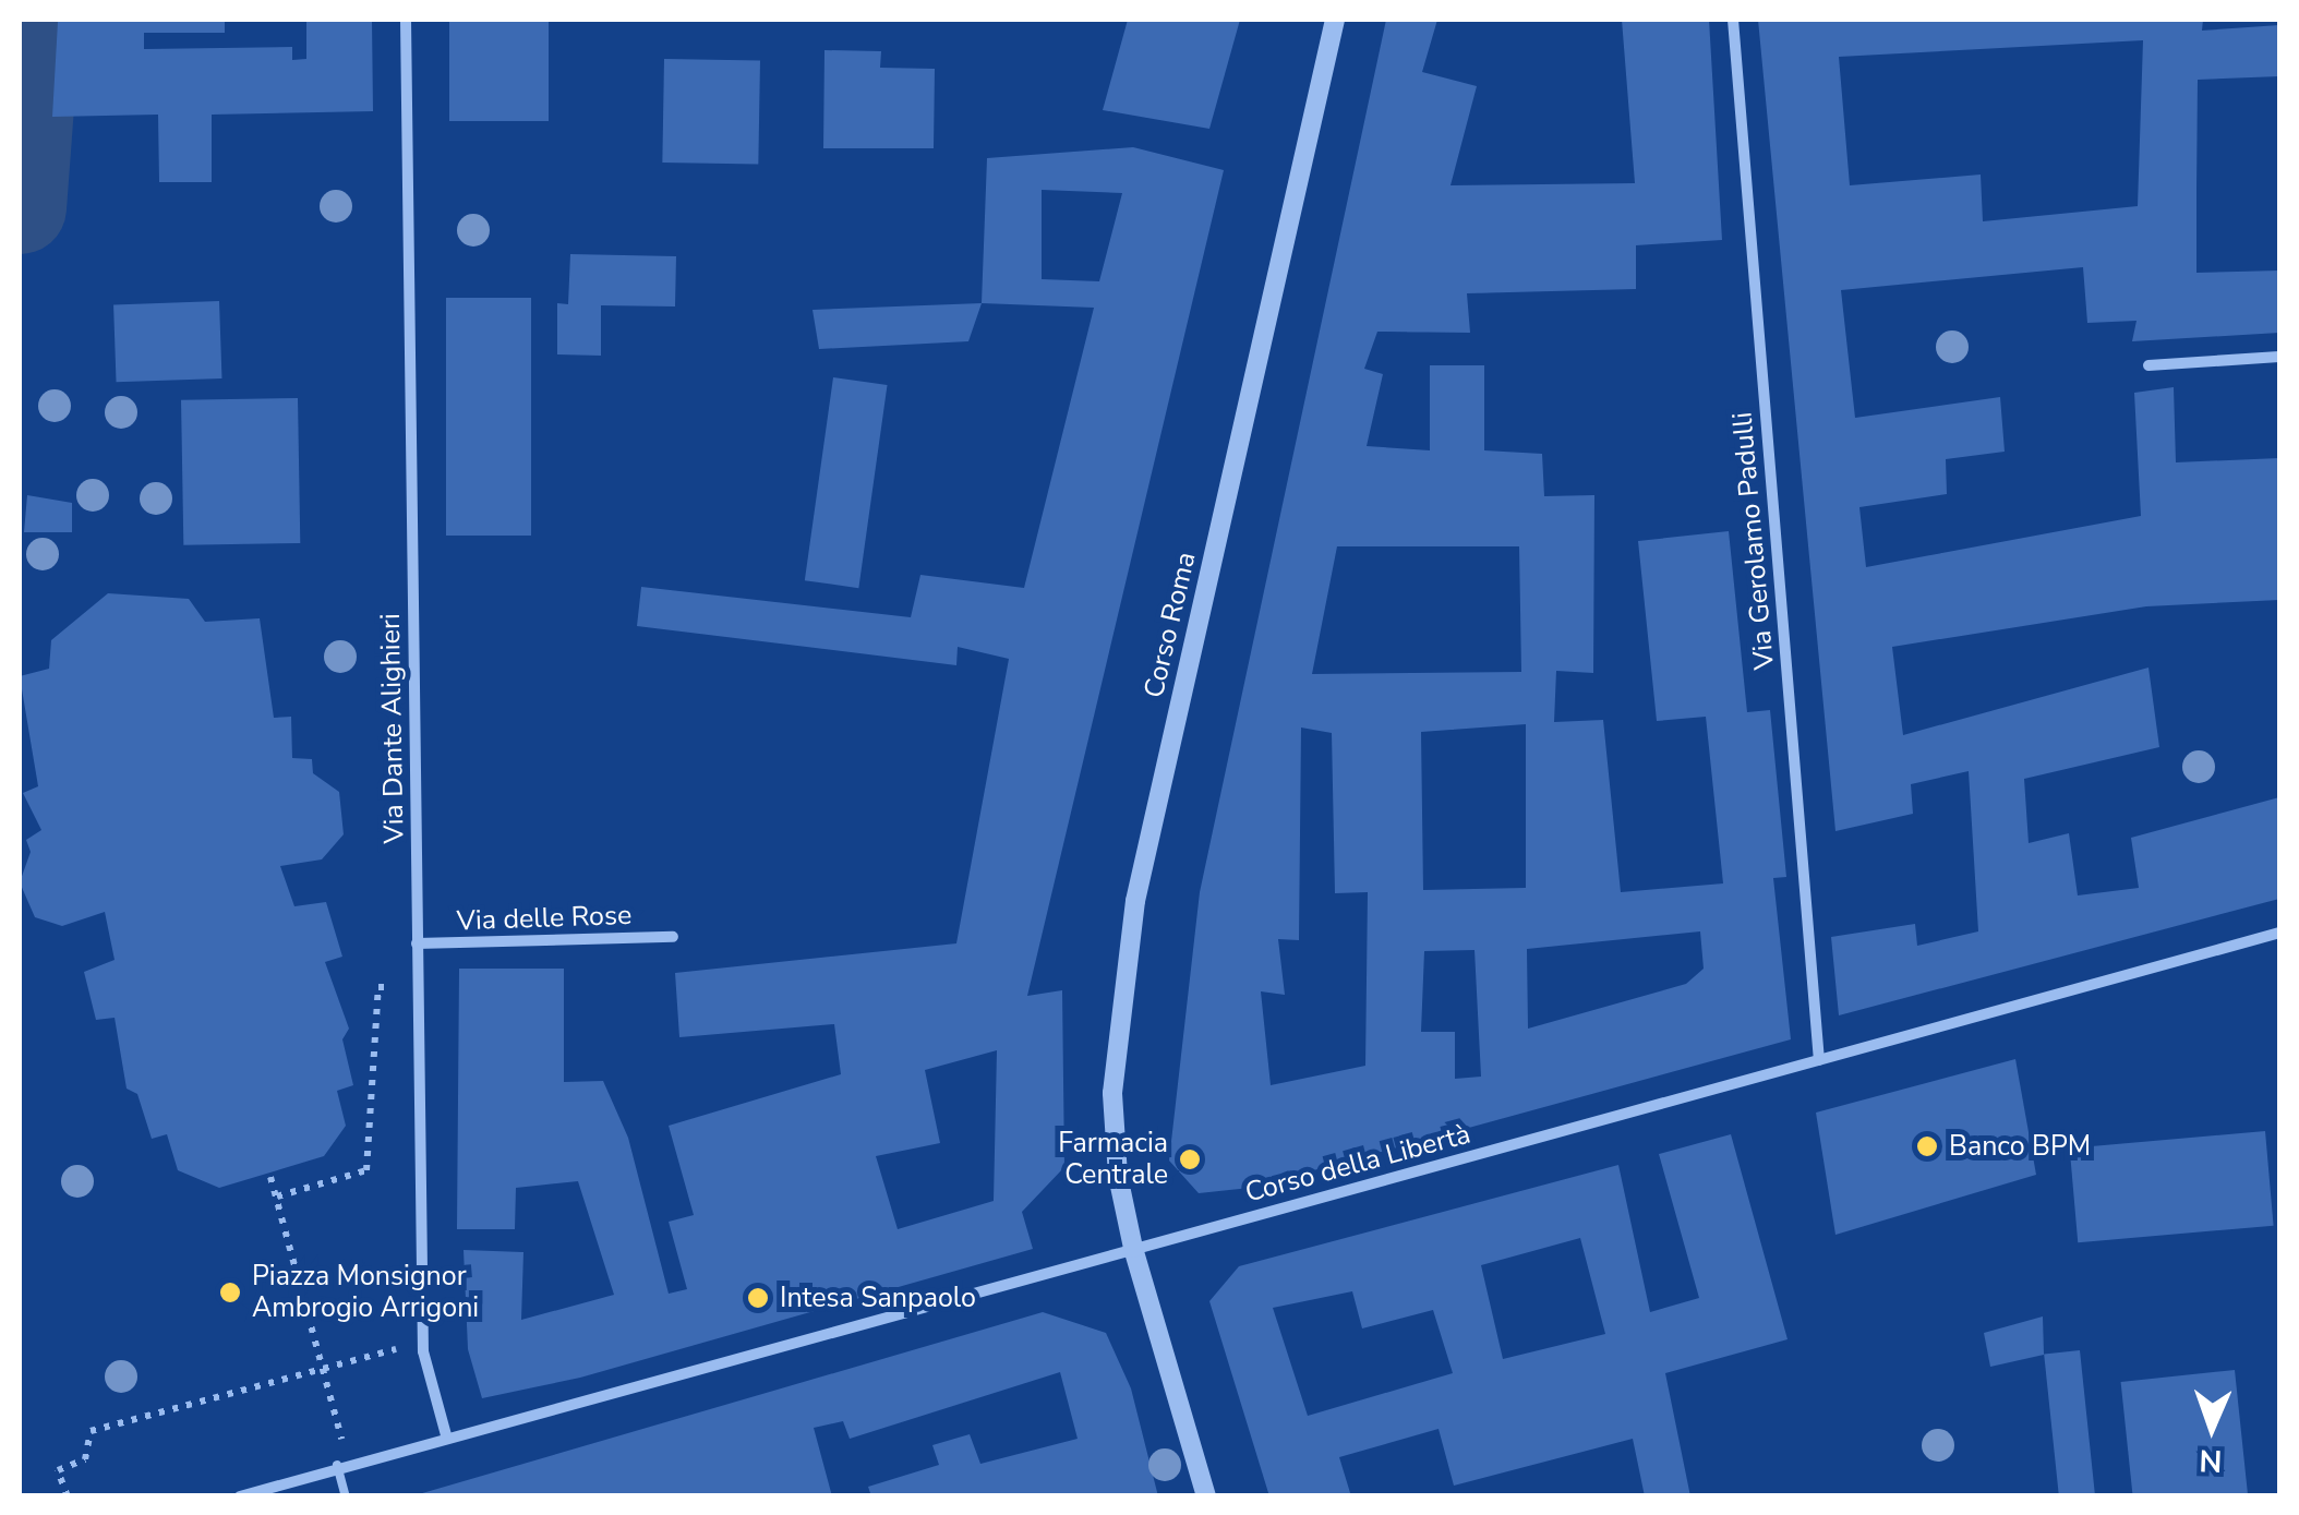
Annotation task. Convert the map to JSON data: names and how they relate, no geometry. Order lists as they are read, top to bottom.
{
  "streets": {
    "street": [
      "Via Gerolamo Padulli",
      "Corso Roma",
      "Via Dante Alighieri",
      "Via delle Rose",
      "Corso della Libertà"
    ]
  },
  "crossings": [
    ["Via Gerolamo Padulli", "Corso della Libertà"],
    ["Corso Roma", "Corso della Libertà"],
    ["Via Dante Alighieri", "Via delle Rose"],
    ["Via Dante Alighieri", "Corso della Libertà"]
  ],
  "places": [
    "Banco BPM",
    "Farmacia Centrale",
    "Piazza Monsignor Ambrogio Arrigoni",
    "Intesa Sanpaolo"
  ],
  "north": "bottom"
}
